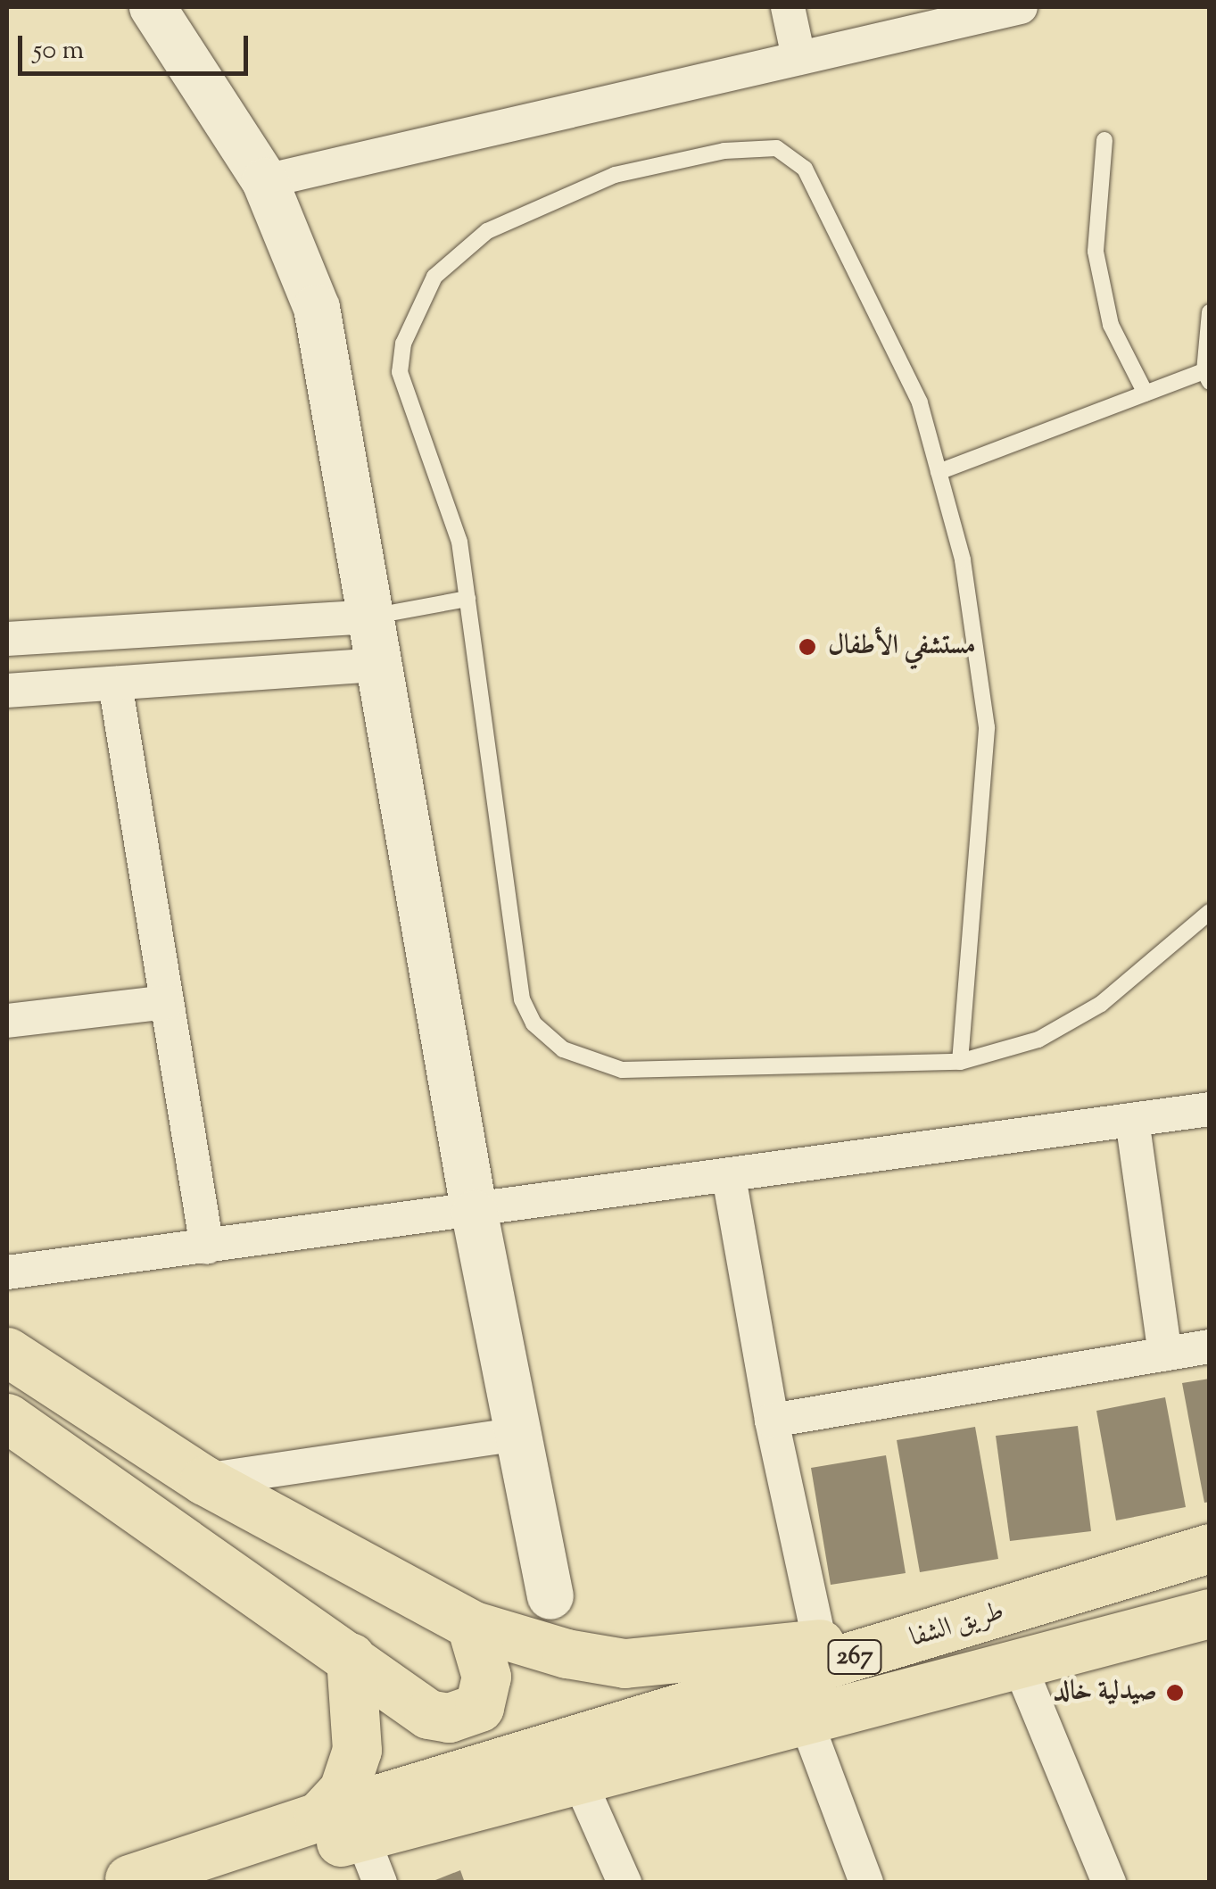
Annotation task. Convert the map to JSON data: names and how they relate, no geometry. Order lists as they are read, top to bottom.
{
  "streets": {
    "main road": ["طريق الشفا", "267"]
  },
  "places": ["مستشفي الأطفال", "صيدلية خالد"],
  "scale_bar": "50 m"
}
